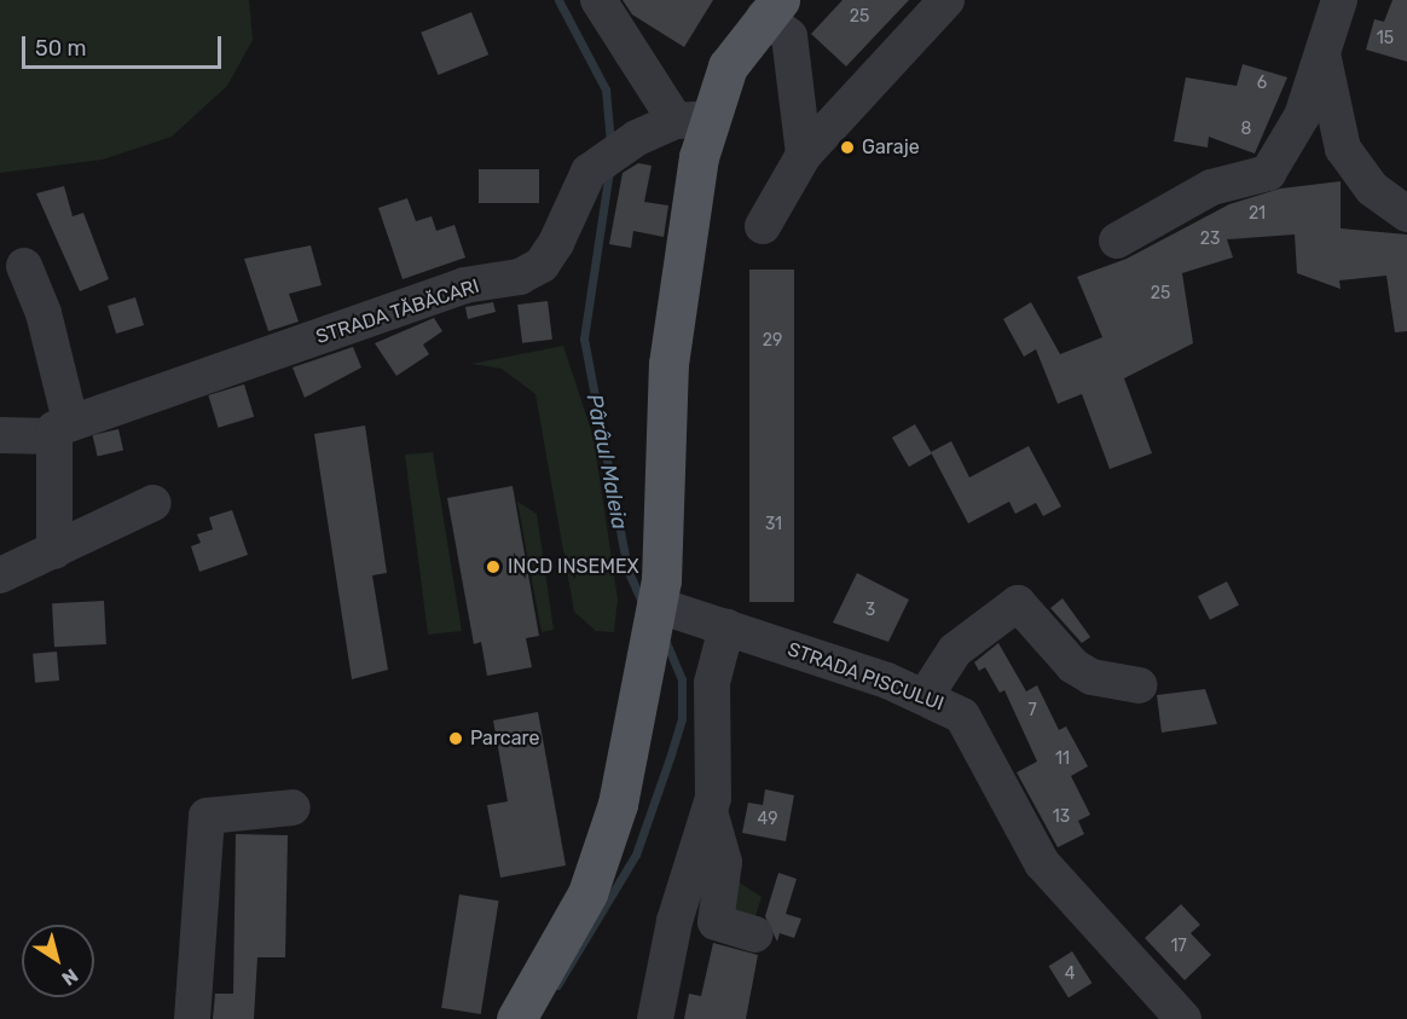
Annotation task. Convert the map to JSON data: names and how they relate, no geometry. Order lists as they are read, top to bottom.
{
  "streets": {
    "street": ["STRADA TĂBĂCARI", "STRADA PISCULUI"]
  },
  "water": ["Pârâul Maleia"],
  "places": ["Garaje", "INCD INSEMEX", "Parcare"],
  "house_numbers": [
    "25",
    "15",
    "6",
    "8",
    "21",
    "23",
    "25",
    "29",
    "31",
    "3",
    "7",
    "11",
    "13",
    "49",
    "17",
    "4"
  ],
  "scale_bar": "50 m",
  "north": "bottom right"
}
